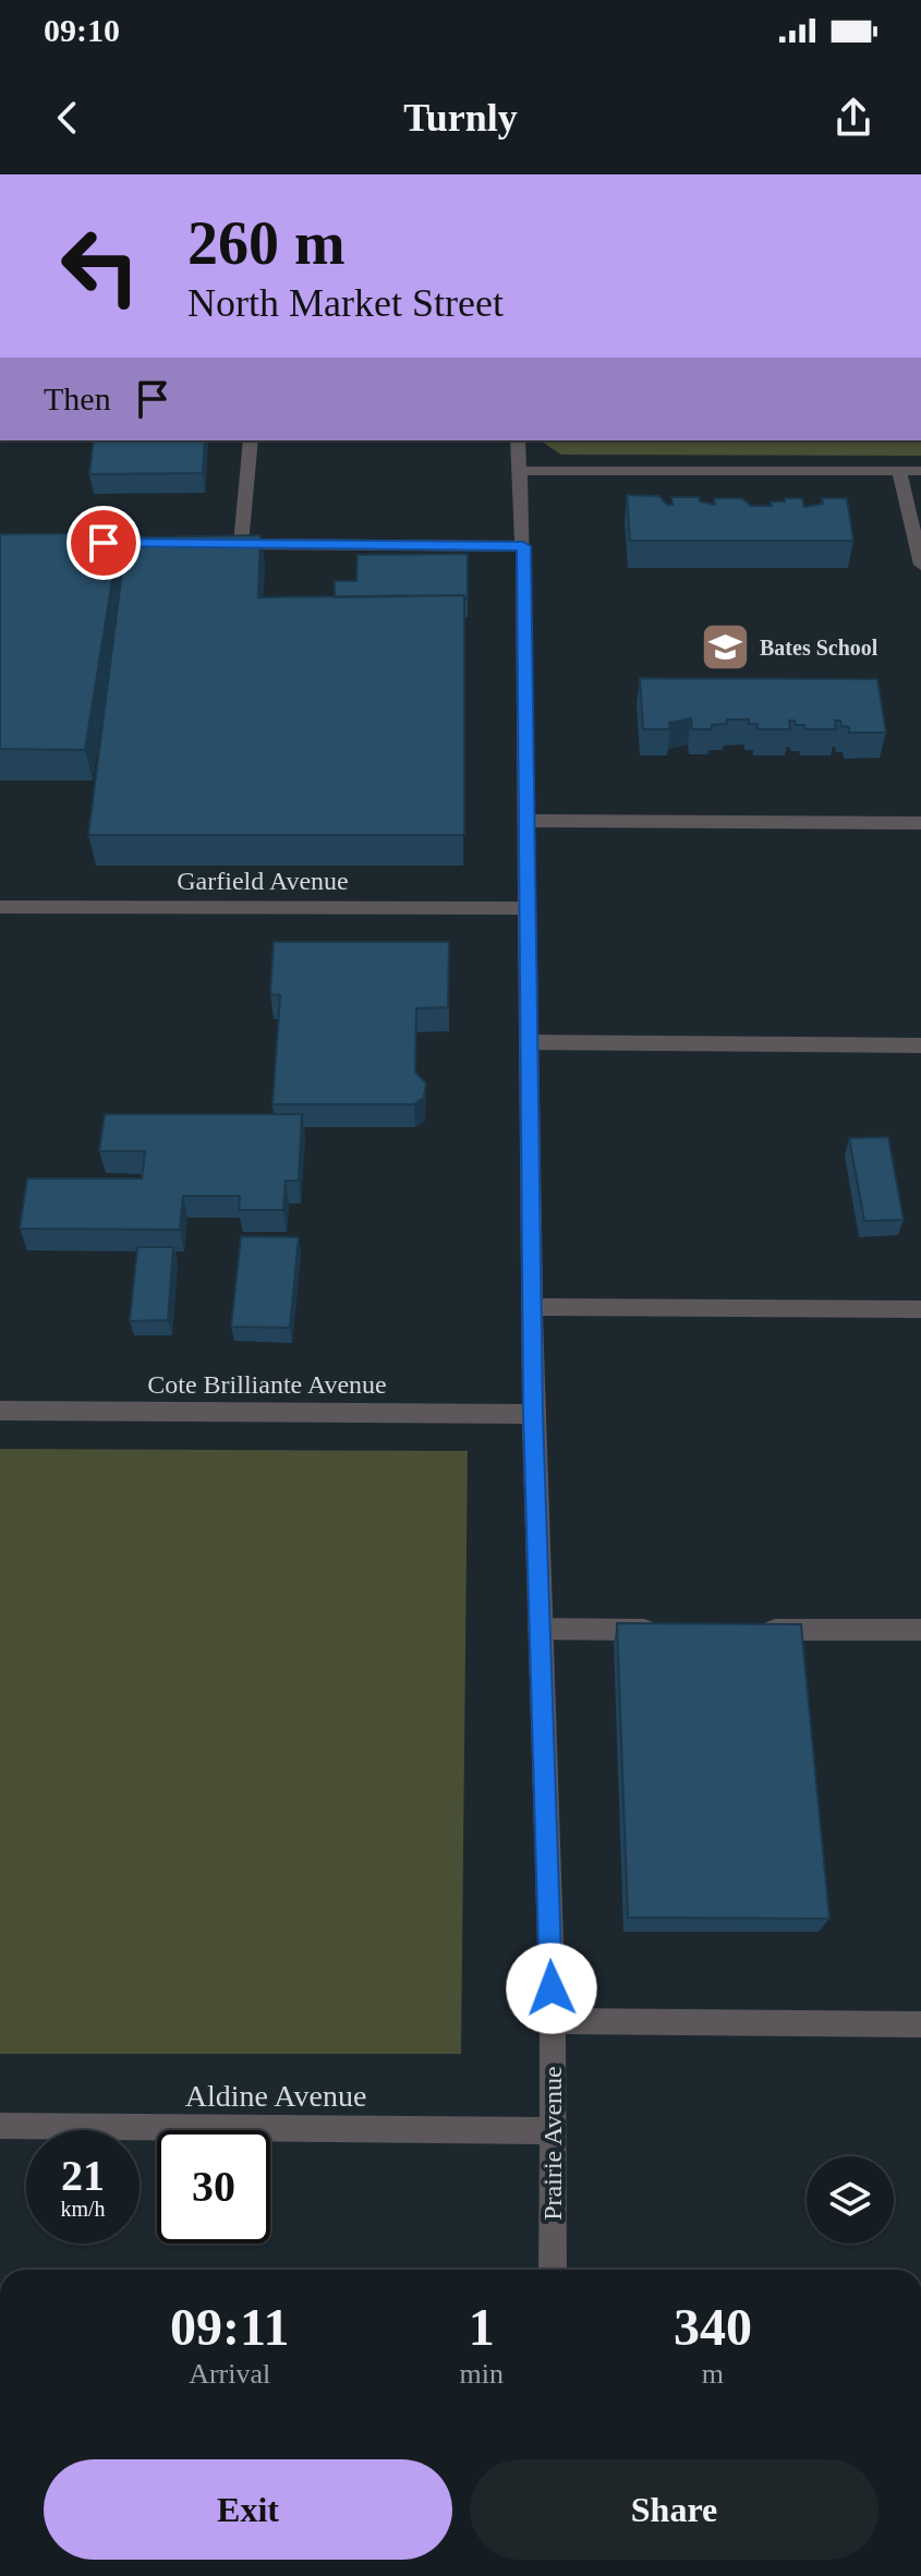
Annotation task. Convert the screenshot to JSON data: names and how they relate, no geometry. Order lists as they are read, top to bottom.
{
  "streets": {
    "street": [
      "Garfield Avenue",
      "Cote Brilliante Avenue",
      "Aldine Avenue",
      "Prairie Avenue"
    ]
  },
  "crossings": [
    ["Garfield Avenue", "Prairie Avenue"],
    ["Cote Brilliante Avenue", "Prairie Avenue"],
    ["Aldine Avenue", "Prairie Avenue"]
  ],
  "places": {
    "school or university": ["Bates School"]
  },
  "page": {
    "status": "09:10",
    "header": "Turnly",
    "turn": ["260 m", "North Market Street"],
    "then": "Then",
    "speed": "21 km/h",
    "limit": "30",
    "eta": [
      "09:11",
      "Arrival",
      "1",
      "min",
      "340",
      "m"
    ],
    "buttons": ["Exit", "Share"]
  }
}
